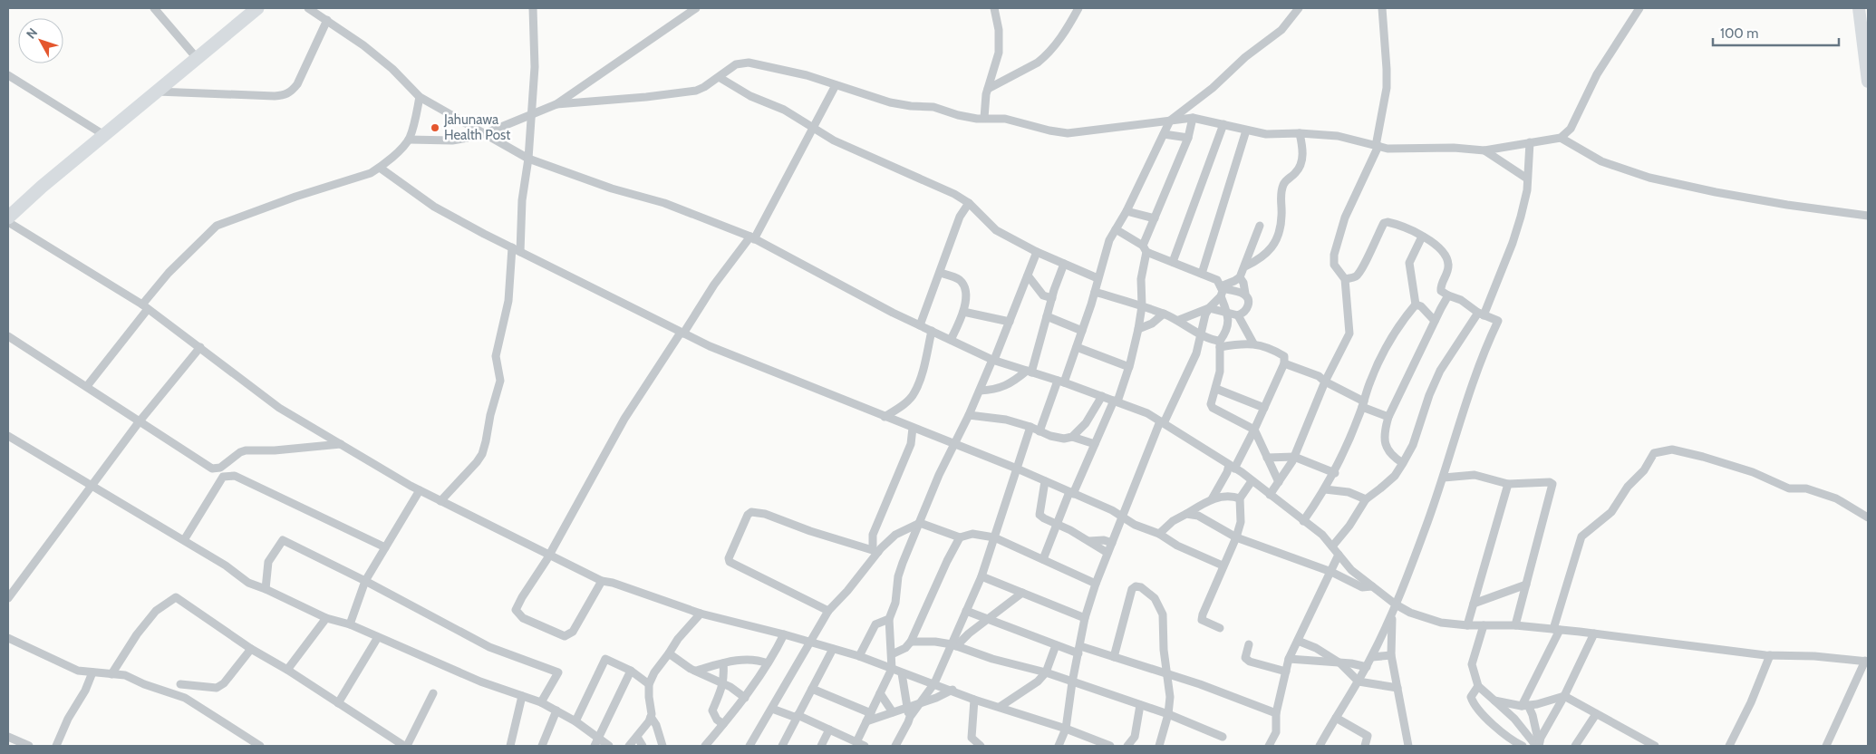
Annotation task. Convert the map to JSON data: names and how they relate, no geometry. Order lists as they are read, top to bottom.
{
  "places": ["Jahunawa Health Post"],
  "scale_bar": "100 m",
  "north": "top left"
}
